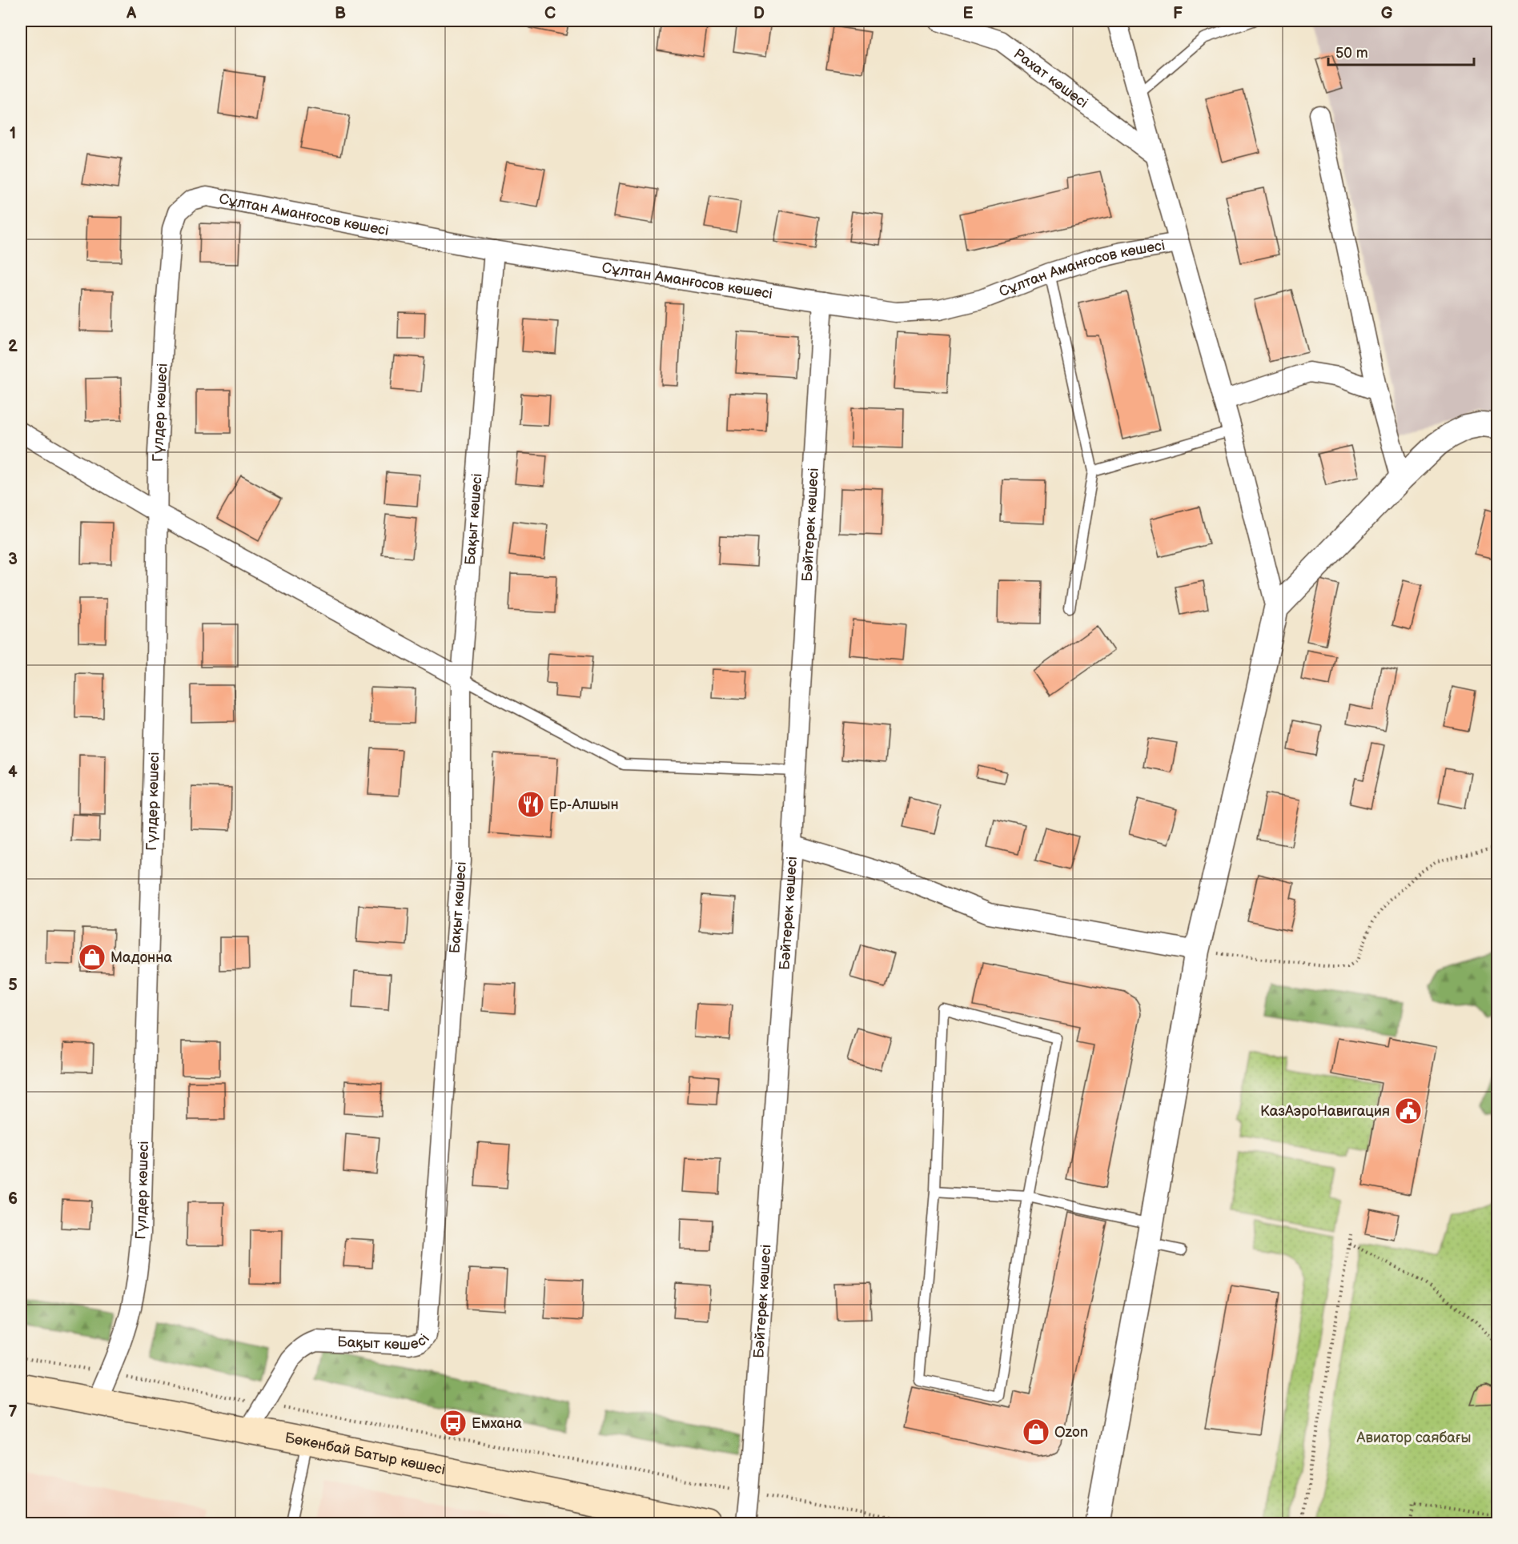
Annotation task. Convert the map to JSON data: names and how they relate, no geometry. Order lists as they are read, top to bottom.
{
  "streets": {
    "main road": ["Бөкенбай Батыр көшесі"],
    "street": [
      "Рахат көшесі",
      "Сұлтан Аманғосов көшесі",
      "Гүлдер көшесі",
      "Бақыт көшесі",
      "Бәйтерек көшесі"
    ]
  },
  "crossings": [
    ["Сұлтан Аманғосов көшесі", "Гүлдер көшесі"],
    ["Сұлтан Аманғосов көшесі", "Бақыт көшесі"],
    ["Сұлтан Аманғосов көшесі", "Бәйтерек көшесі"],
    ["Гүлдер көшесі", "Бөкенбай Батыр көшесі"],
    ["Бақыт көшесі", "Бөкенбай Батыр көшесі"]
  ],
  "parks": ["Авиатор саябағы"],
  "places": {
    "restaurant": ["Ер-Алшын"],
    "shop": ["Мадонна", "Ozon"],
    "public building": ["КазАэроНавигация"],
    "bus stop": ["Емхана"]
  },
  "scale_bar": "50 m",
  "grid": {
    "columns": [
      "A",
      "B",
      "C",
      "D",
      "E",
      "F",
      "G"
    ],
    "rows": [
      "1",
      "2",
      "3",
      "4",
      "5",
      "6",
      "7"
    ]
  }
}
